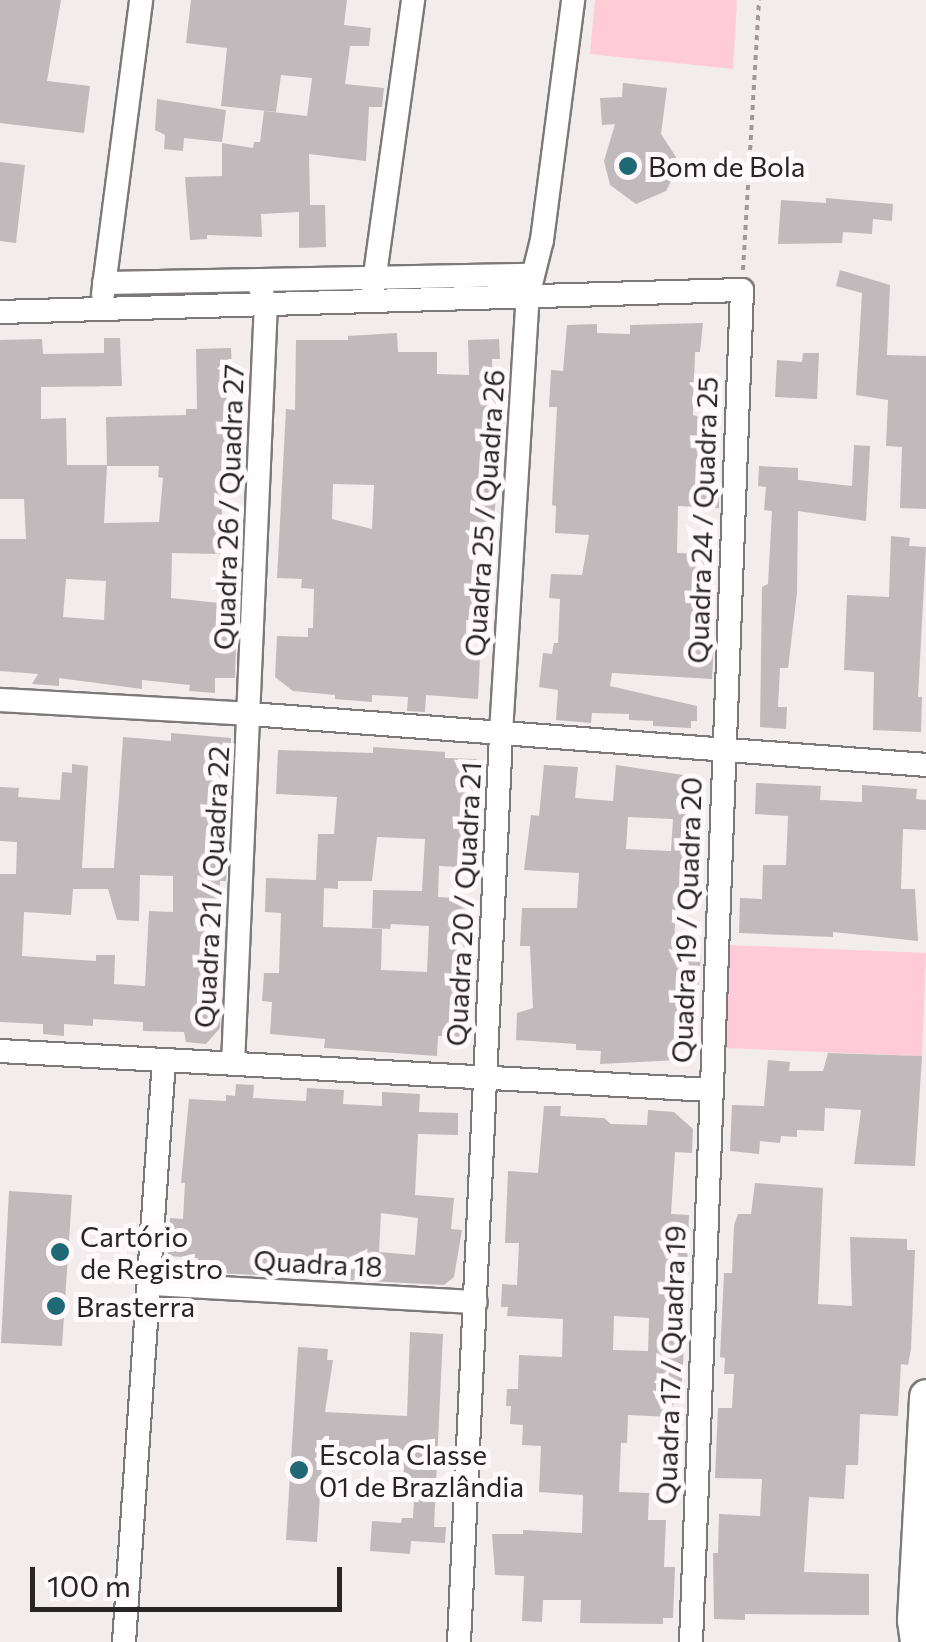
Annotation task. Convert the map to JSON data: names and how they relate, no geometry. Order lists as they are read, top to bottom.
{
  "streets": {
    "street": [
      "Quadra 26 / Quadra 27",
      "Quadra 25 / Quadra 26",
      "Quadra 24 / Quadra 25",
      "Quadra 21 / Quadra 22",
      "Quadra 20 / Quadra 21",
      "Quadra 19 / Quadra 20",
      "Quadra 18",
      "Quadra 17 / Quadra 19"
    ]
  },
  "crossings": [
    ["Quadra 26 / Quadra 27", "Quadra 21 / Quadra 22"],
    ["Quadra 25 / Quadra 26", "Quadra 20 / Quadra 21"],
    ["Quadra 24 / Quadra 25", "Quadra 19 / Quadra 20"],
    ["Quadra 20 / Quadra 21", "Quadra 18"],
    ["Quadra 19 / Quadra 20", "Quadra 17 / Quadra 19"]
  ],
  "places": [
    "Bom de Bola",
    "Cartório de Registro",
    "Brasterra",
    "Escola Classe 01 de Brazlândia"
  ],
  "scale_bar": "100 m"
}
